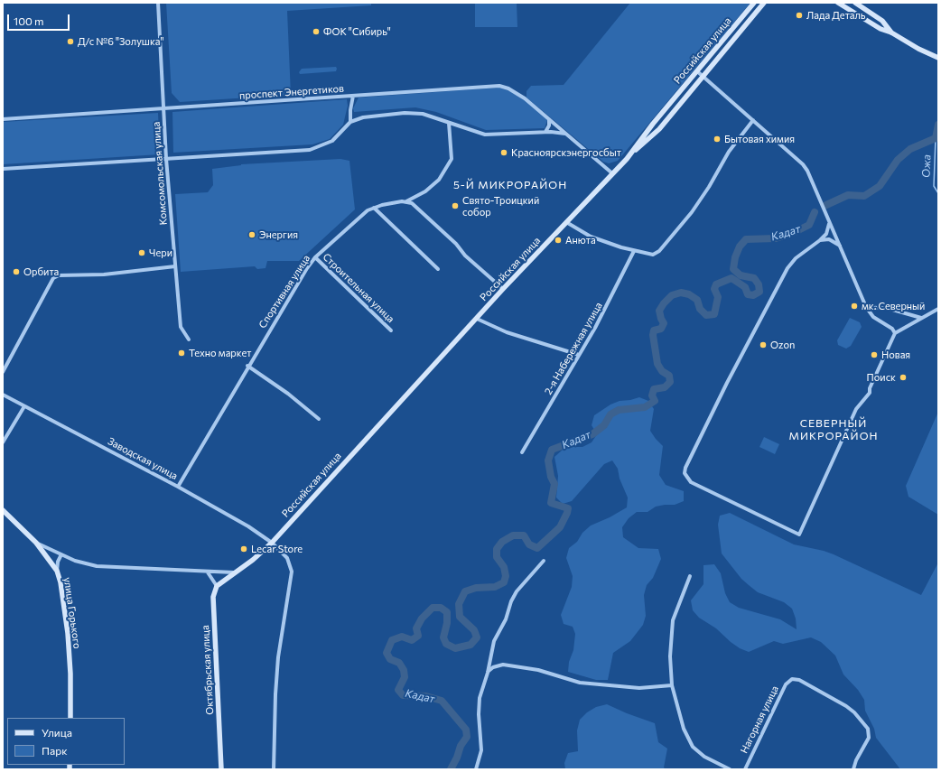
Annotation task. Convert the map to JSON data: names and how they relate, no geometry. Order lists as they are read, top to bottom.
{
  "streets": {
    "street": [
      "Российская улица",
      "проспект Энергетиков",
      "Комсомольская улица",
      "Строительная улица",
      "Спортивная улица",
      "2-я Набережная улица",
      "Заводская улица",
      "улица Горького",
      "Октябрьская улица",
      "Нагорная улица"
    ]
  },
  "crossings": [
    ["Российская улица", "проспект Энергетиков"],
    ["Российская улица", "Заводская улица"],
    ["Российская улица", "Октябрьская улица"],
    ["проспект Энергетиков", "Комсомольская улица"],
    ["Строительная улица", "Спортивная улица"],
    ["Спортивная улица", "Заводская улица"]
  ],
  "districts": ["5-Й МИКРОРАЙОН", "СЕВЕРНЫЙ МИКРОРАЙОН"],
  "water": ["Ожа", "Кадат"],
  "places": [
    "Лада Деталь",
    "ФОК \"Сибирь\"",
    "Д/с №6 \"Золушка\"",
    "Бытовая химия",
    "Красноярскэнергосбыт",
    "Свято-Троицкий собор",
    "Энергия",
    "Анюта",
    "Чери",
    "Орбита",
    "мк. Северный",
    "Ozon",
    "Техно маркет",
    "Новая",
    "Поиск",
    "Lecar Store"
  ],
  "legend": ["Улица", "Парк"],
  "scale_bar": "100 m"
}
